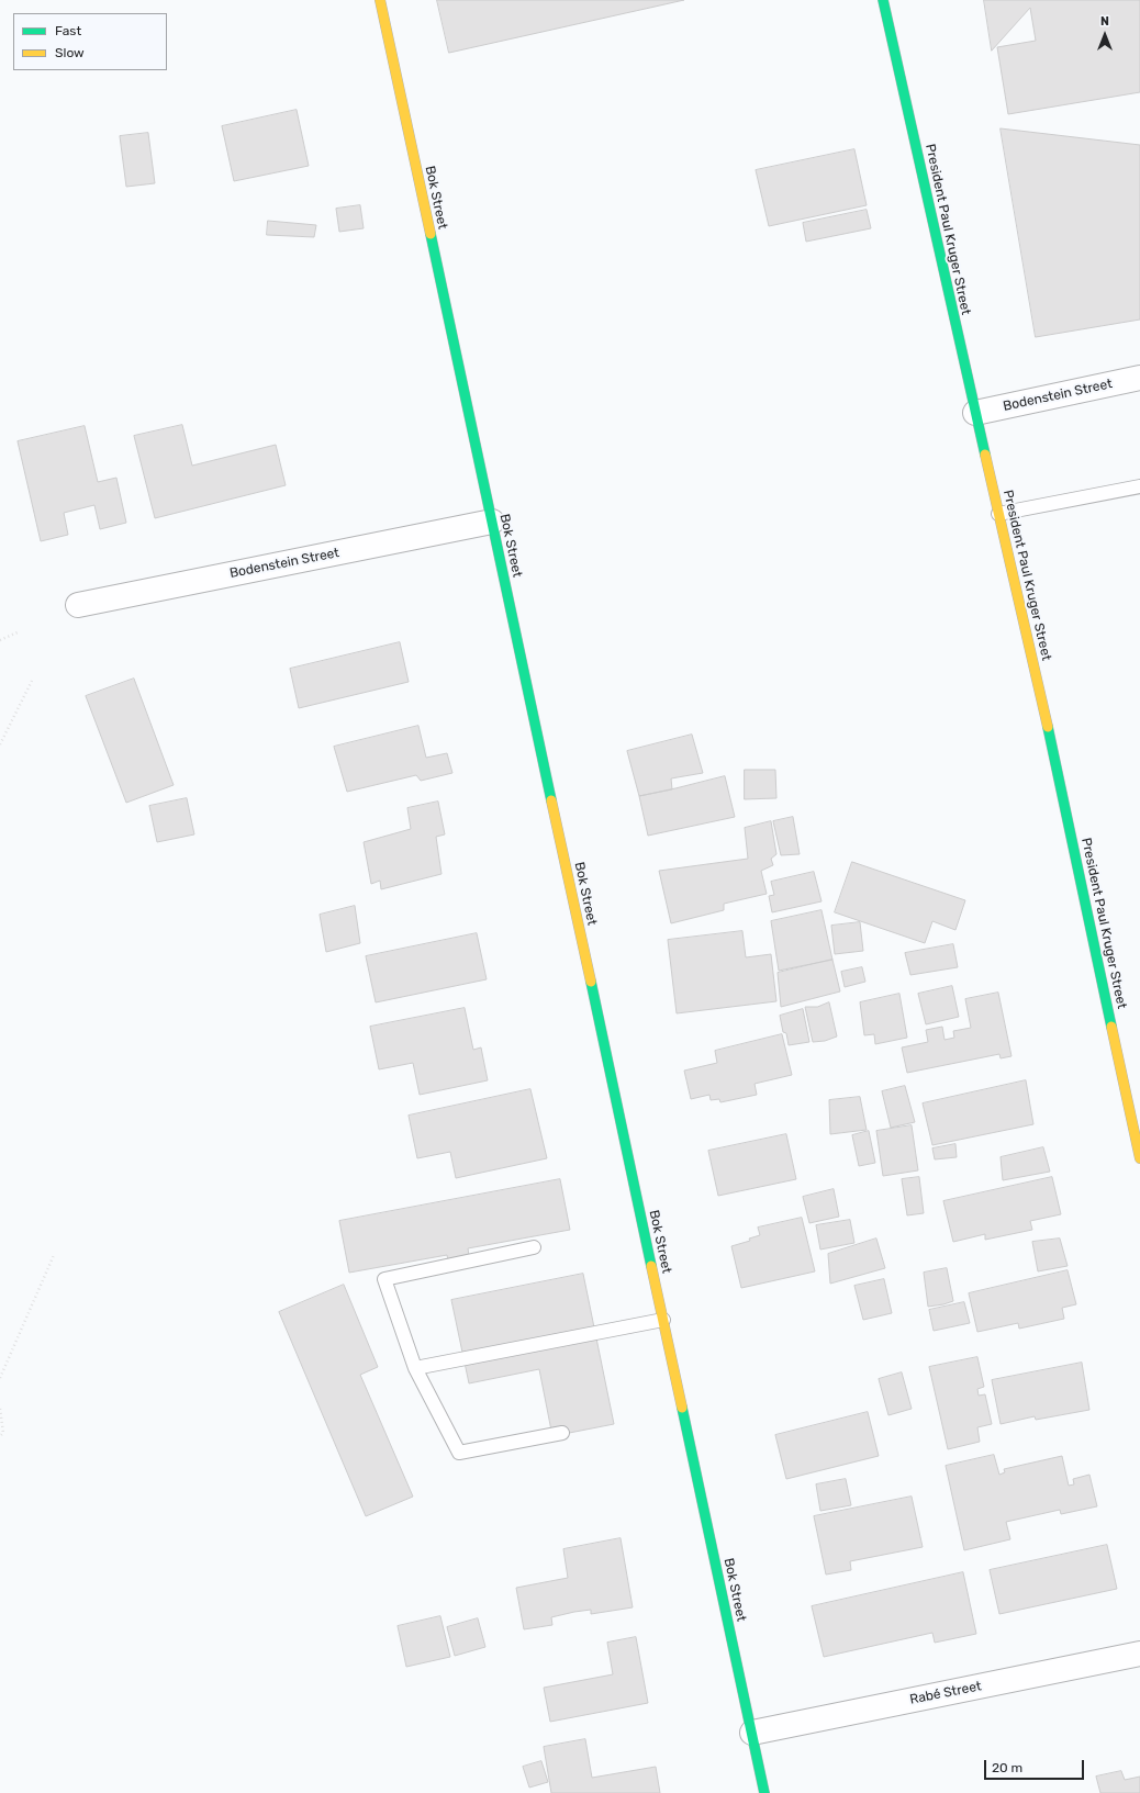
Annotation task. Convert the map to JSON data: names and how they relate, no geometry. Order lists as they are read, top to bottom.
{
  "streets": {
    "street": [
      "Bok Street",
      "President Paul Kruger Street",
      "Bodenstein Street",
      "Rabé Street"
    ]
  },
  "crossings": [
    ["Bok Street", "Bodenstein Street"],
    ["Bok Street", "Rabé Street"],
    ["President Paul Kruger Street", "Bodenstein Street"]
  ],
  "legend": ["Fast", "Slow"],
  "scale_bar": "20 m",
  "north": "top"
}
